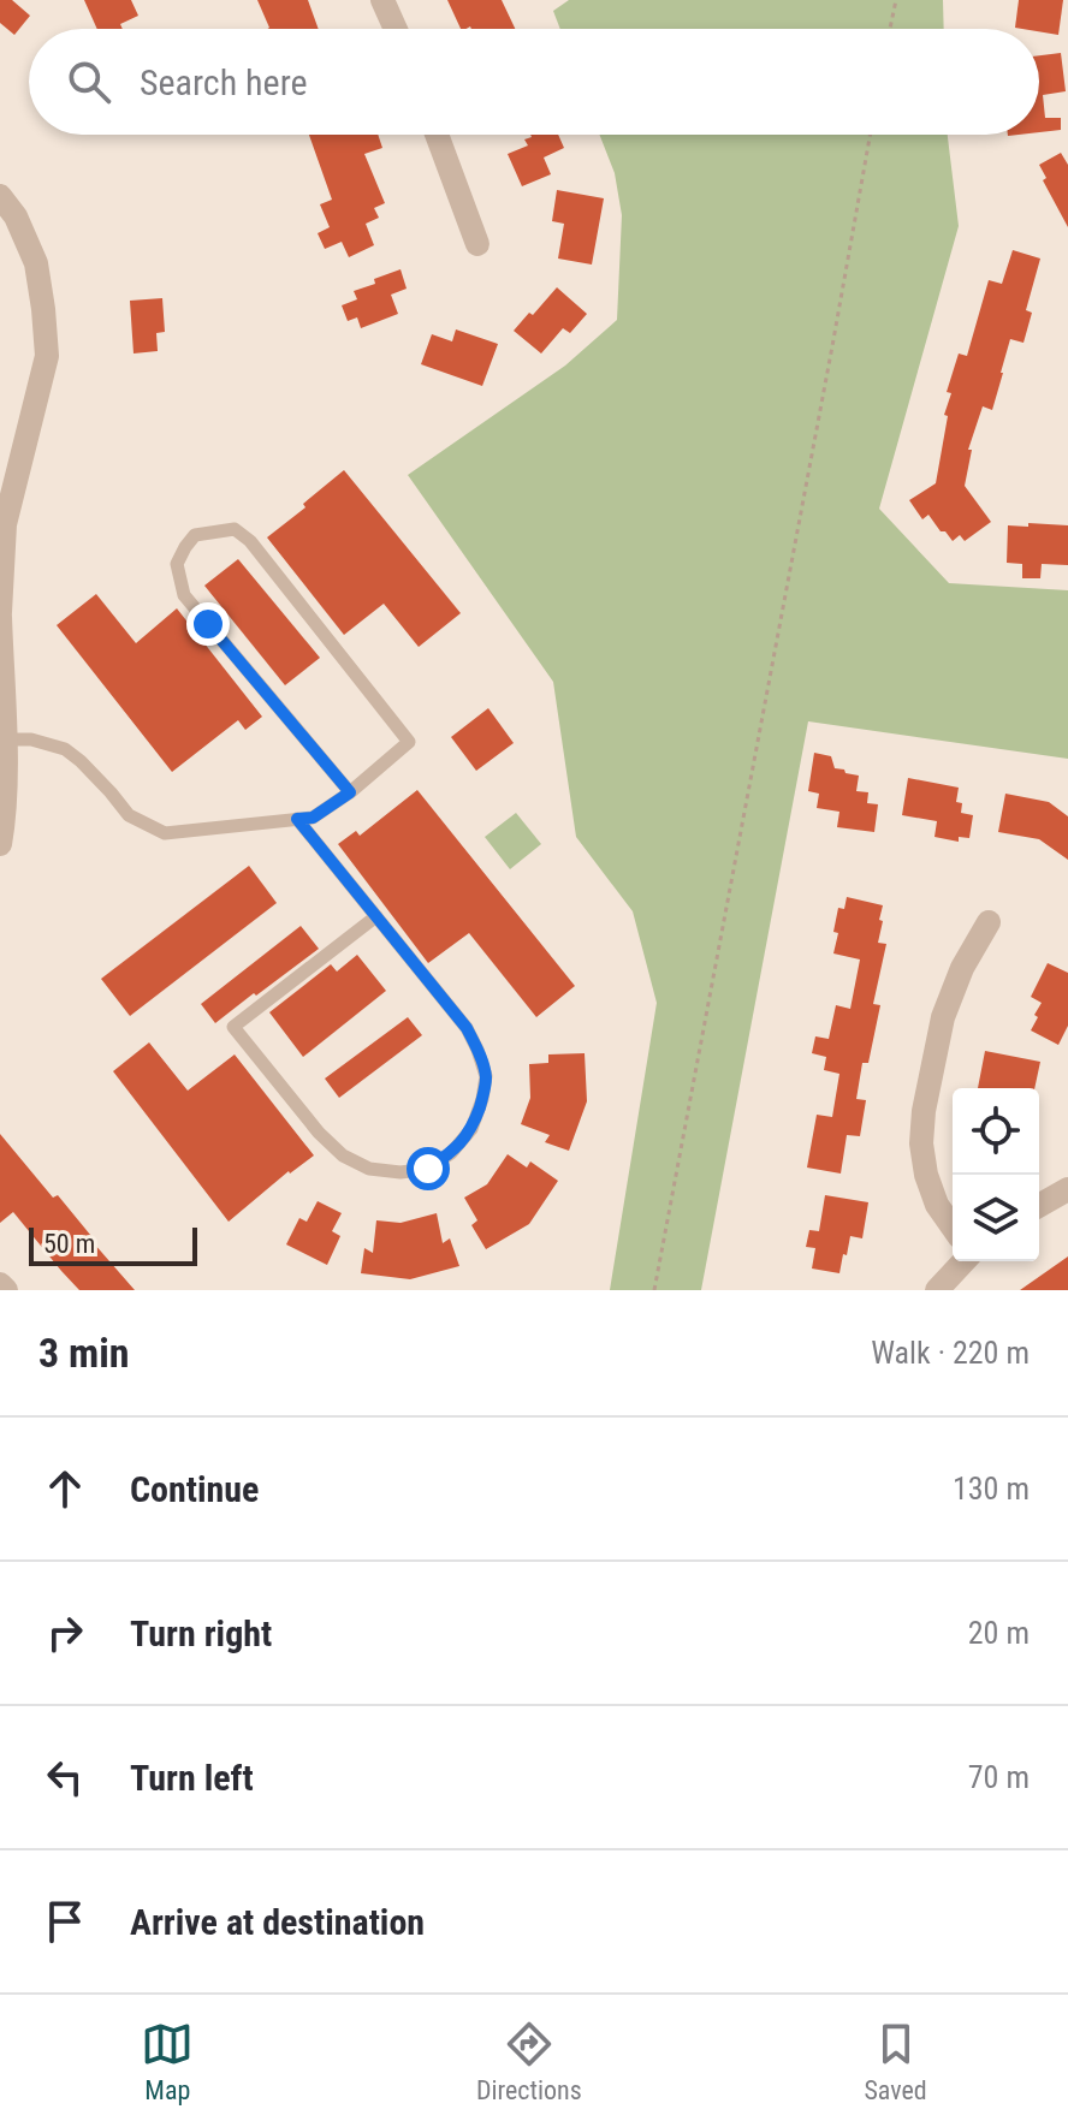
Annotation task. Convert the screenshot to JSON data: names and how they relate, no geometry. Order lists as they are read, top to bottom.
{
  "scale_bar": "50 m",
  "page": {
    "search": "Search here",
    "scale": "50 m",
    "heading": ["3 min", "Walk · 220 m"],
    "list": [
      ["Continue", "130 m"],
      ["Turn right", "20 m"],
      ["Turn left", "70 m"],
      "Arrive at destination"
    ],
    "nav": ["Map", "Directions", "Saved"]
  }
}
